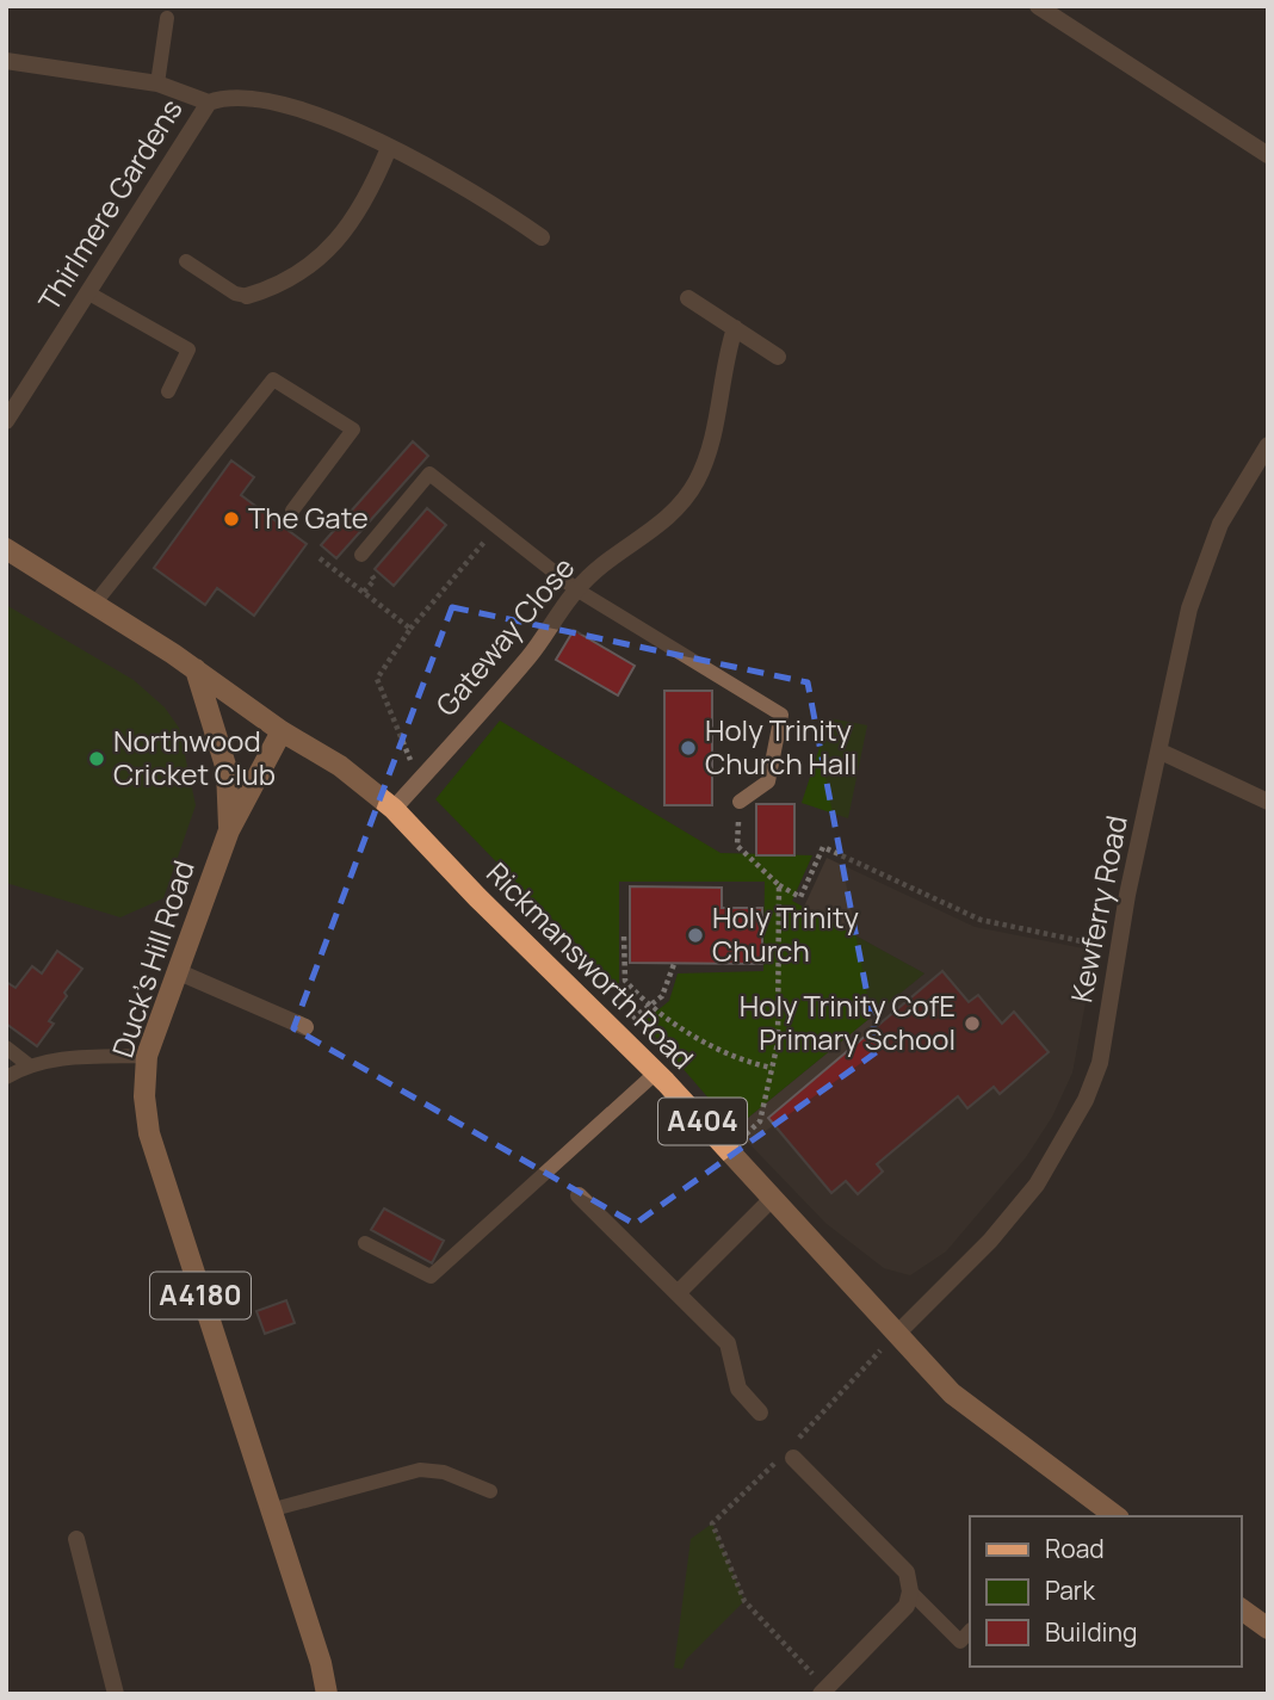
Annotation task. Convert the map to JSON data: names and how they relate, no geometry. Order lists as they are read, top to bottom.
{
  "streets": {
    "main road": [
      "Duck's Hill Road",
      "Rickmansworth Road",
      "A404",
      "A4180"
    ],
    "street": ["Thirlmere Gardens", "Gateway Close", "Kewferry Road"]
  },
  "crossings": [
    ["Gateway Close", "Rickmansworth Road"],
    ["Kewferry Road", "Rickmansworth Road"],
    ["Duck's Hill Road", "Rickmansworth Road"]
  ],
  "places": [
    "The Gate",
    "Holy Trinity Church Hall",
    "Northwood Cricket Club",
    "Holy Trinity Church",
    "Holy Trinity CofE Primary School"
  ],
  "legend": ["Road", "Park", "Building"]
}
